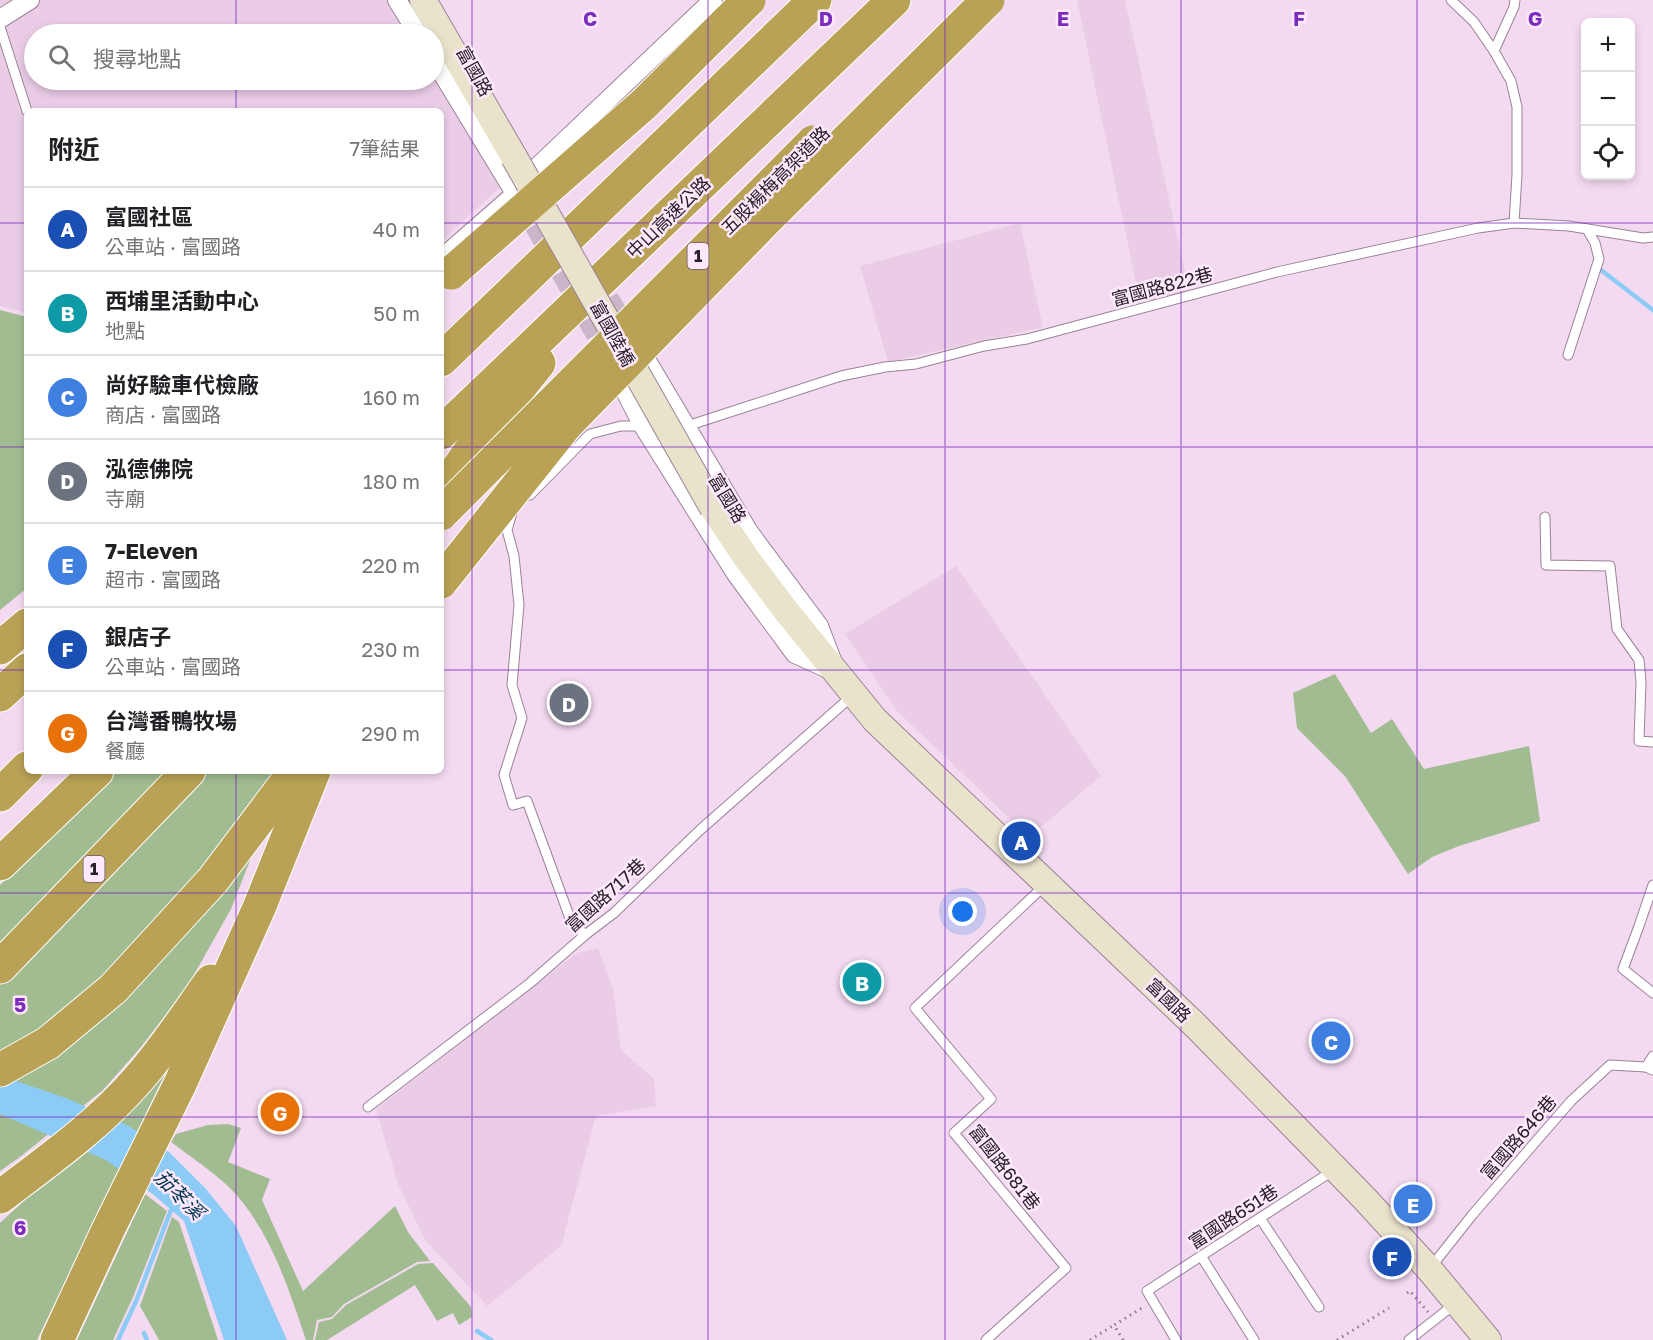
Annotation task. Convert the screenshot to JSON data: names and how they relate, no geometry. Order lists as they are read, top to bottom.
{
  "streets": {
    "highway": ["五股楊梅高架道路", "中山高速公路", "1"],
    "street": ["富國路", "富國陸橋"],
    "lane": [
      "富國路822巷",
      "富國路717巷",
      "富國路646巷",
      "富國路681巷",
      "富國路651巷"
    ]
  },
  "crossings": [
    ["富國路", "富國路822巷"],
    ["富國路", "富國陸橋"],
    ["富國路", "富國路717巷"],
    ["富國路", "富國路646巷"],
    ["富國路", "富國路681巷"],
    ["富國路", "富國路651巷"]
  ],
  "water": ["茄苳溪"],
  "page": {
    "map_buttons": ["+", "−"],
    "search": "搜尋地點",
    "heading": ["附近", "7筆結果"],
    "list": [
      {
        "mark": "A",
        "name": "富國社區",
        "note": "公車站 · 富國路",
        "value": "40 m"
      },
      {
        "mark": "B",
        "name": "西埔里活動中心",
        "note": "地點",
        "value": "50 m"
      },
      {
        "mark": "C",
        "name": "尚好驗車代檢廠",
        "note": "商店 · 富國路",
        "value": "160 m"
      },
      {
        "mark": "D",
        "name": "泓德佛院",
        "note": "寺廟",
        "value": "180 m"
      },
      {
        "mark": "E",
        "name": "7-Eleven",
        "note": "超市 · 富國路",
        "value": "220 m"
      },
      {
        "mark": "F",
        "name": "銀店子",
        "note": "公車站 · 富國路",
        "value": "230 m"
      },
      {
        "mark": "G",
        "name": "台灣番鴨牧場",
        "note": "餐廳",
        "value": "290 m"
      }
    ],
    "pins": [
      "D",
      "A",
      "B",
      "C",
      "G",
      "E",
      "F"
    ]
  },
  "grid": {
    "columns": [
      "C",
      "D",
      "E",
      "F",
      "G"
    ],
    "rows": ["5", "6"]
  }
}
